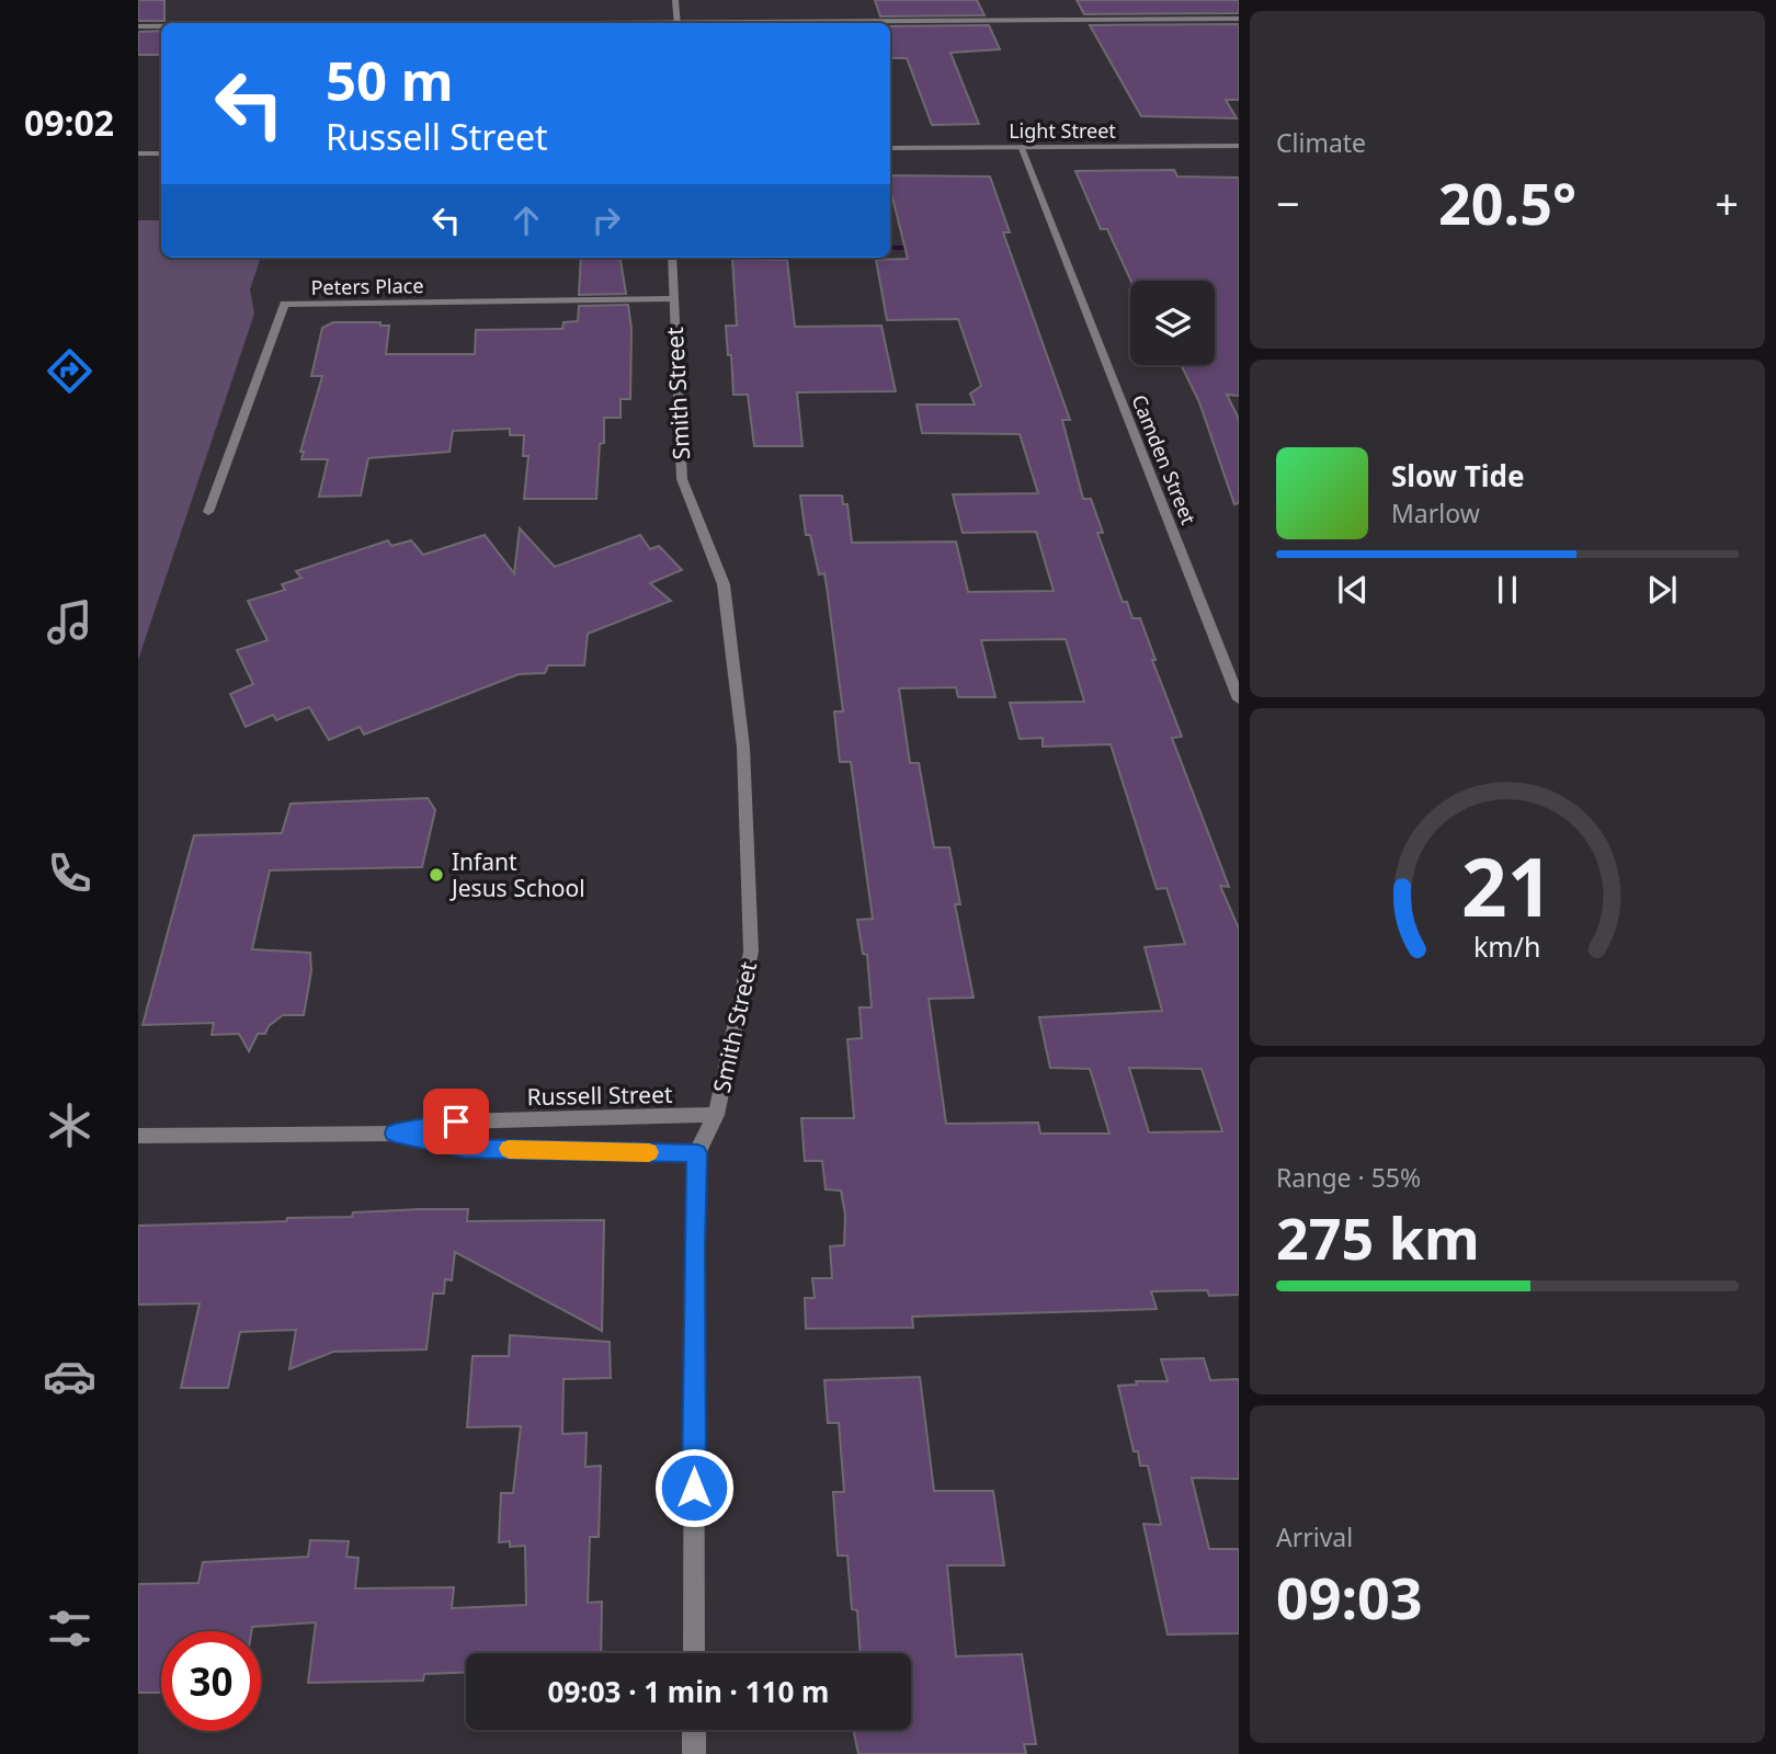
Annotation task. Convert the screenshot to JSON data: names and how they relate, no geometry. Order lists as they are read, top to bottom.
{
  "streets": {
    "street": [
      "Light Street",
      "Peters Place",
      "Smith Street",
      "Camden Street",
      "Russell Street"
    ]
  },
  "crossings": [
    ["Light Street", "Camden Street"],
    ["Peters Place", "Smith Street"],
    ["Smith Street", "Russell Street"]
  ],
  "places": ["Infant Jesus School"],
  "page": {
    "tabs": "09:02",
    "tile": [
      "Climate",
      ["Range · 55%", "275 km"],
      ["Arrival", "09:03"]
    ],
    "turn": ["50 m", "Russell Street"],
    "heat": ["−", "20.5°", "+"],
    "song": ["Slow Tide", "Marlow"],
    "limit": "30",
    "trip": "09:03 · 1 min · 110 m",
    "gauge": ["21", "km/h"]
  }
}
